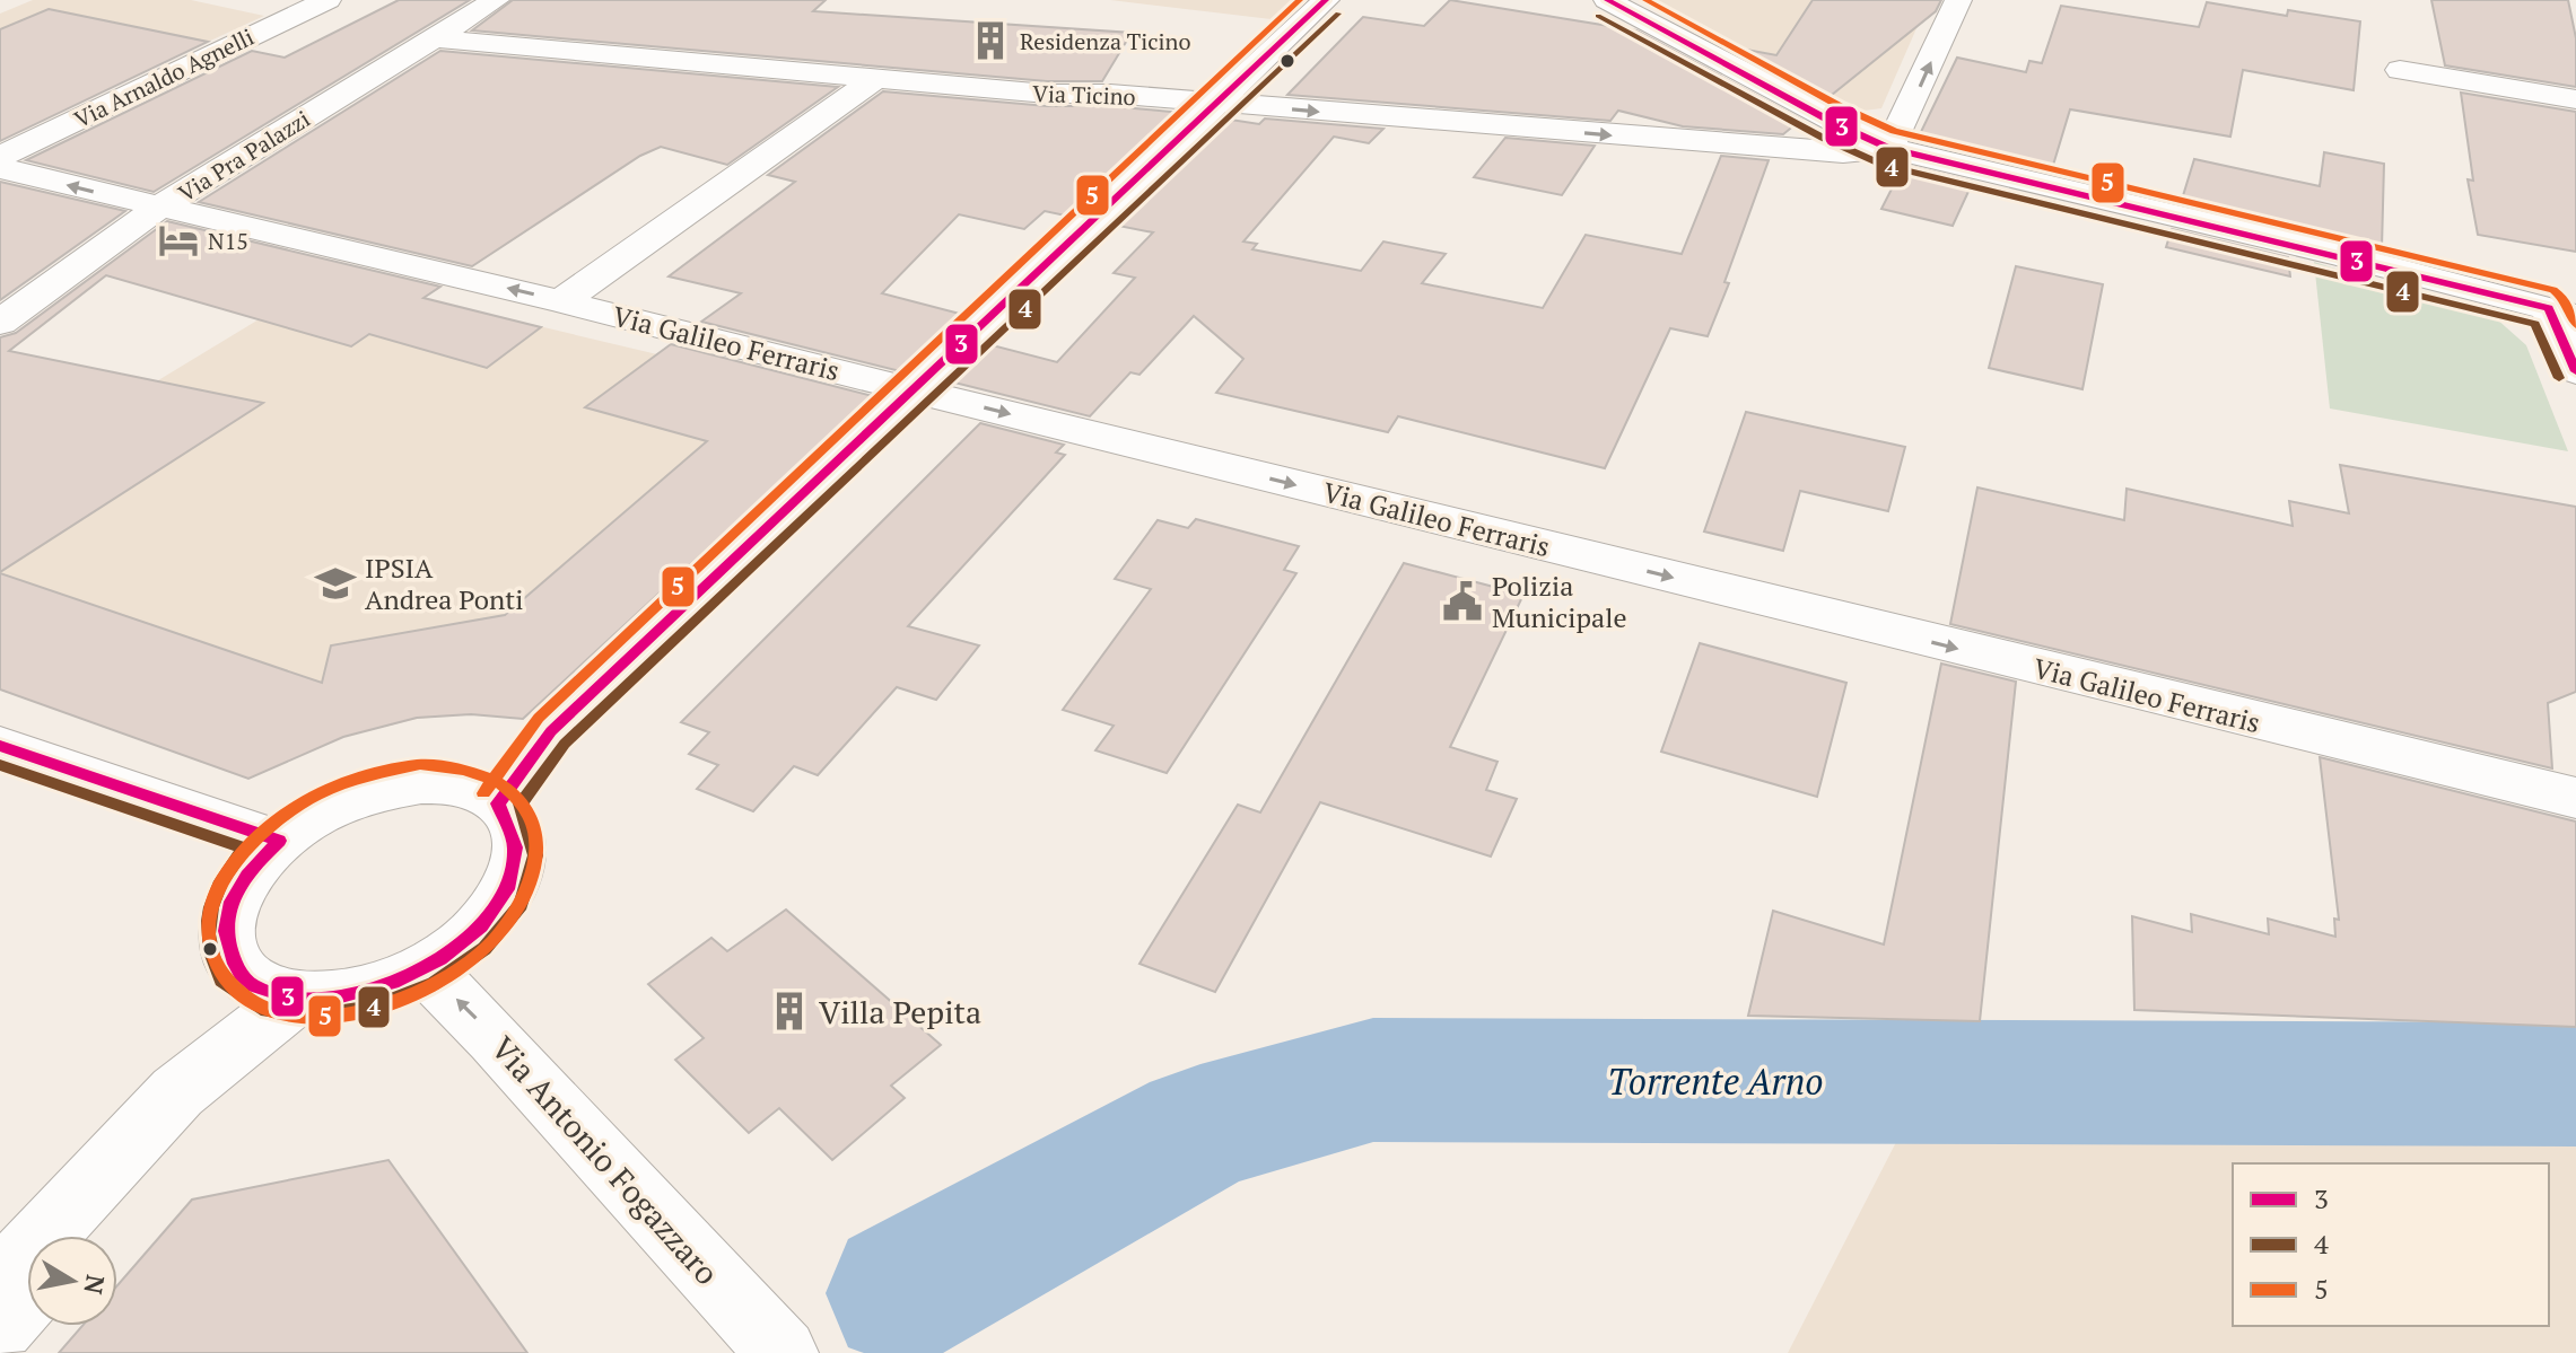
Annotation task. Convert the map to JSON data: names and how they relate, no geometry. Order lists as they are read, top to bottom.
{
  "streets": {
    "street": [
      "Via Arnaldo Agnelli",
      "Via Ticino",
      "Via Pra Palazzi",
      "Via Galileo Ferraris",
      "Via Antonio Fogazzaro"
    ]
  },
  "crossings": [
    ["Via Ticino", "Via Pra Palazzi"],
    ["Via Ticino", "Via Galileo Ferraris"],
    ["Via Pra Palazzi", "Via Galileo Ferraris"]
  ],
  "one_way": ["Via Antonio Fogazzaro"],
  "water": ["Torrente Arno"],
  "places": {
    "building": ["Residenza Ticino", "Villa Pepita"],
    "hotel": ["N15"],
    "school or university": ["IPSIA Andrea Ponti"],
    "public building": ["Polizia Municipale"]
  },
  "lines": ["transit line 3", "transit line 5", "transit line 4"],
  "legend": ["3", "4", "5"],
  "north": "right"
}
